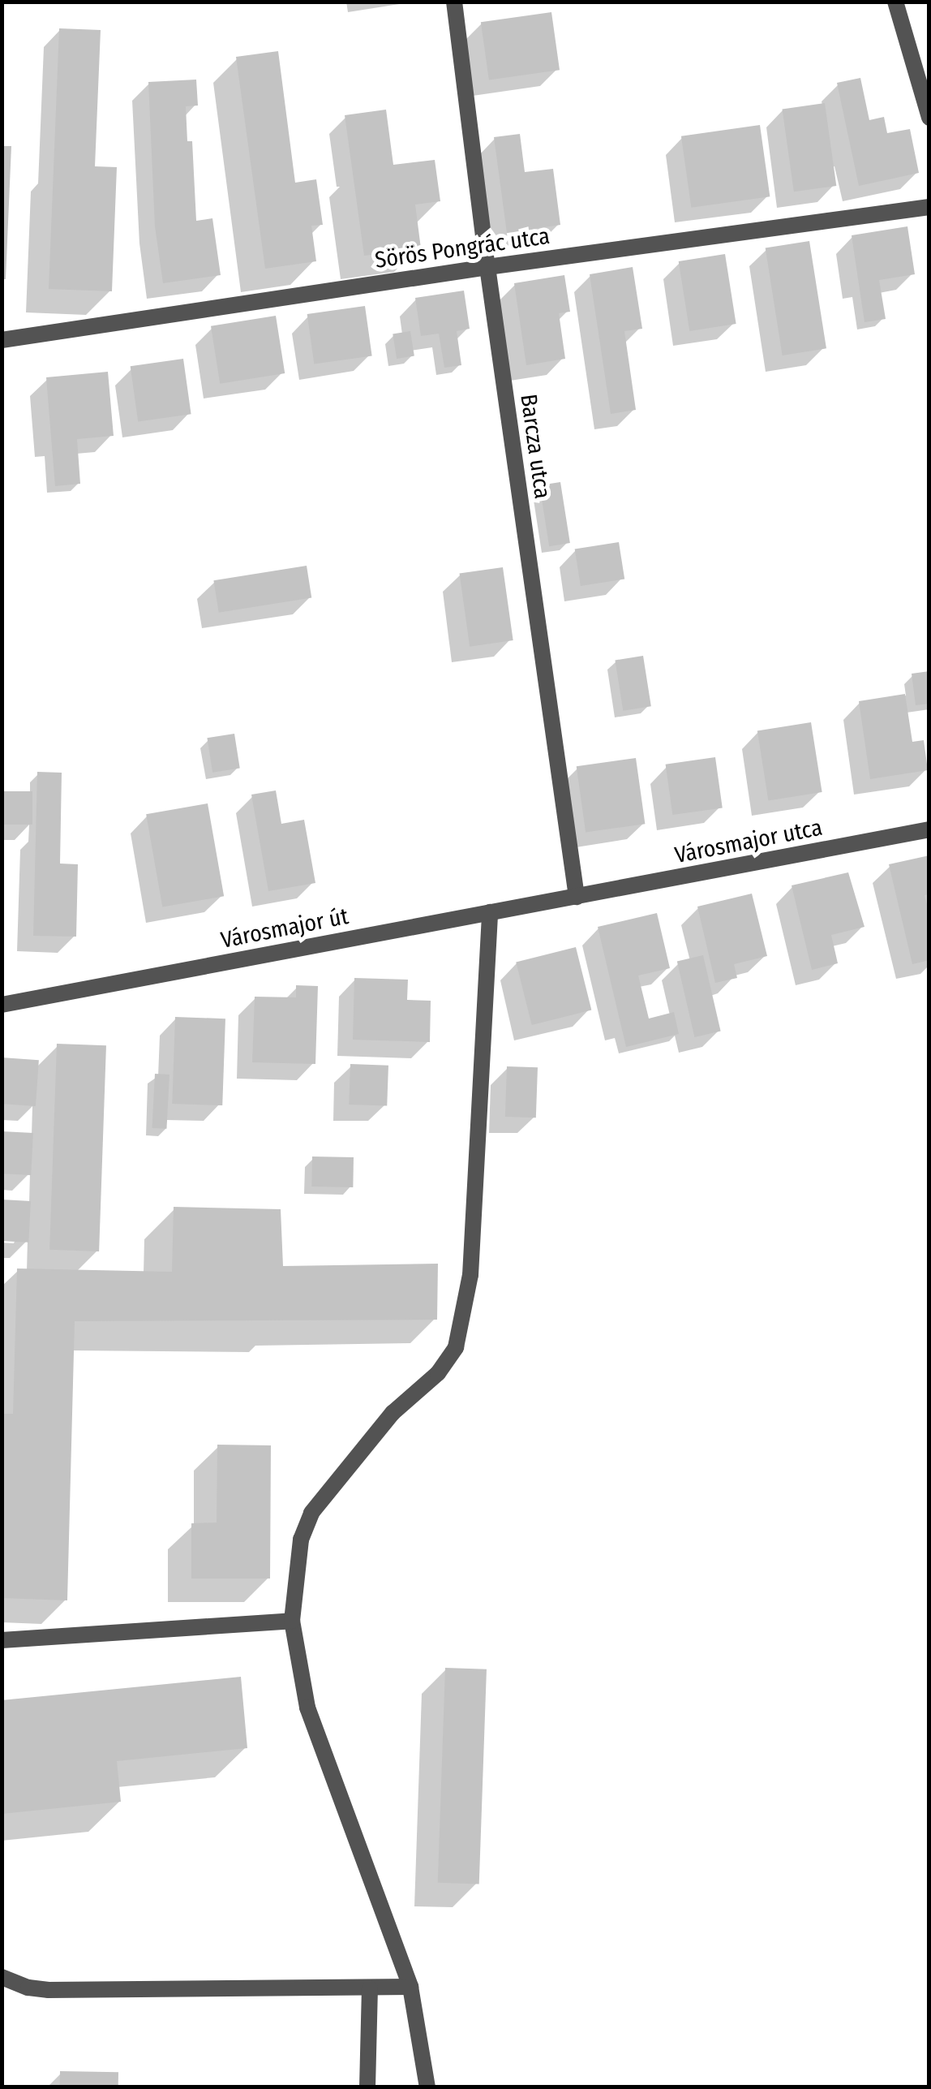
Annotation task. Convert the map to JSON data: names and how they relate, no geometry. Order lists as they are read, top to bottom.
{
  "streets": {
    "street": [
      "Sörös Pongrác utca",
      "Barcza utca",
      "Városmajor utca",
      "Városmajor út"
    ]
  },
  "crossings": [
    ["Sörös Pongrác utca", "Barcza utca"],
    ["Barcza utca", "Városmajor utca"],
    ["Barcza utca", "Városmajor út"],
    ["Városmajor utca", "Városmajor út"]
  ]
}
